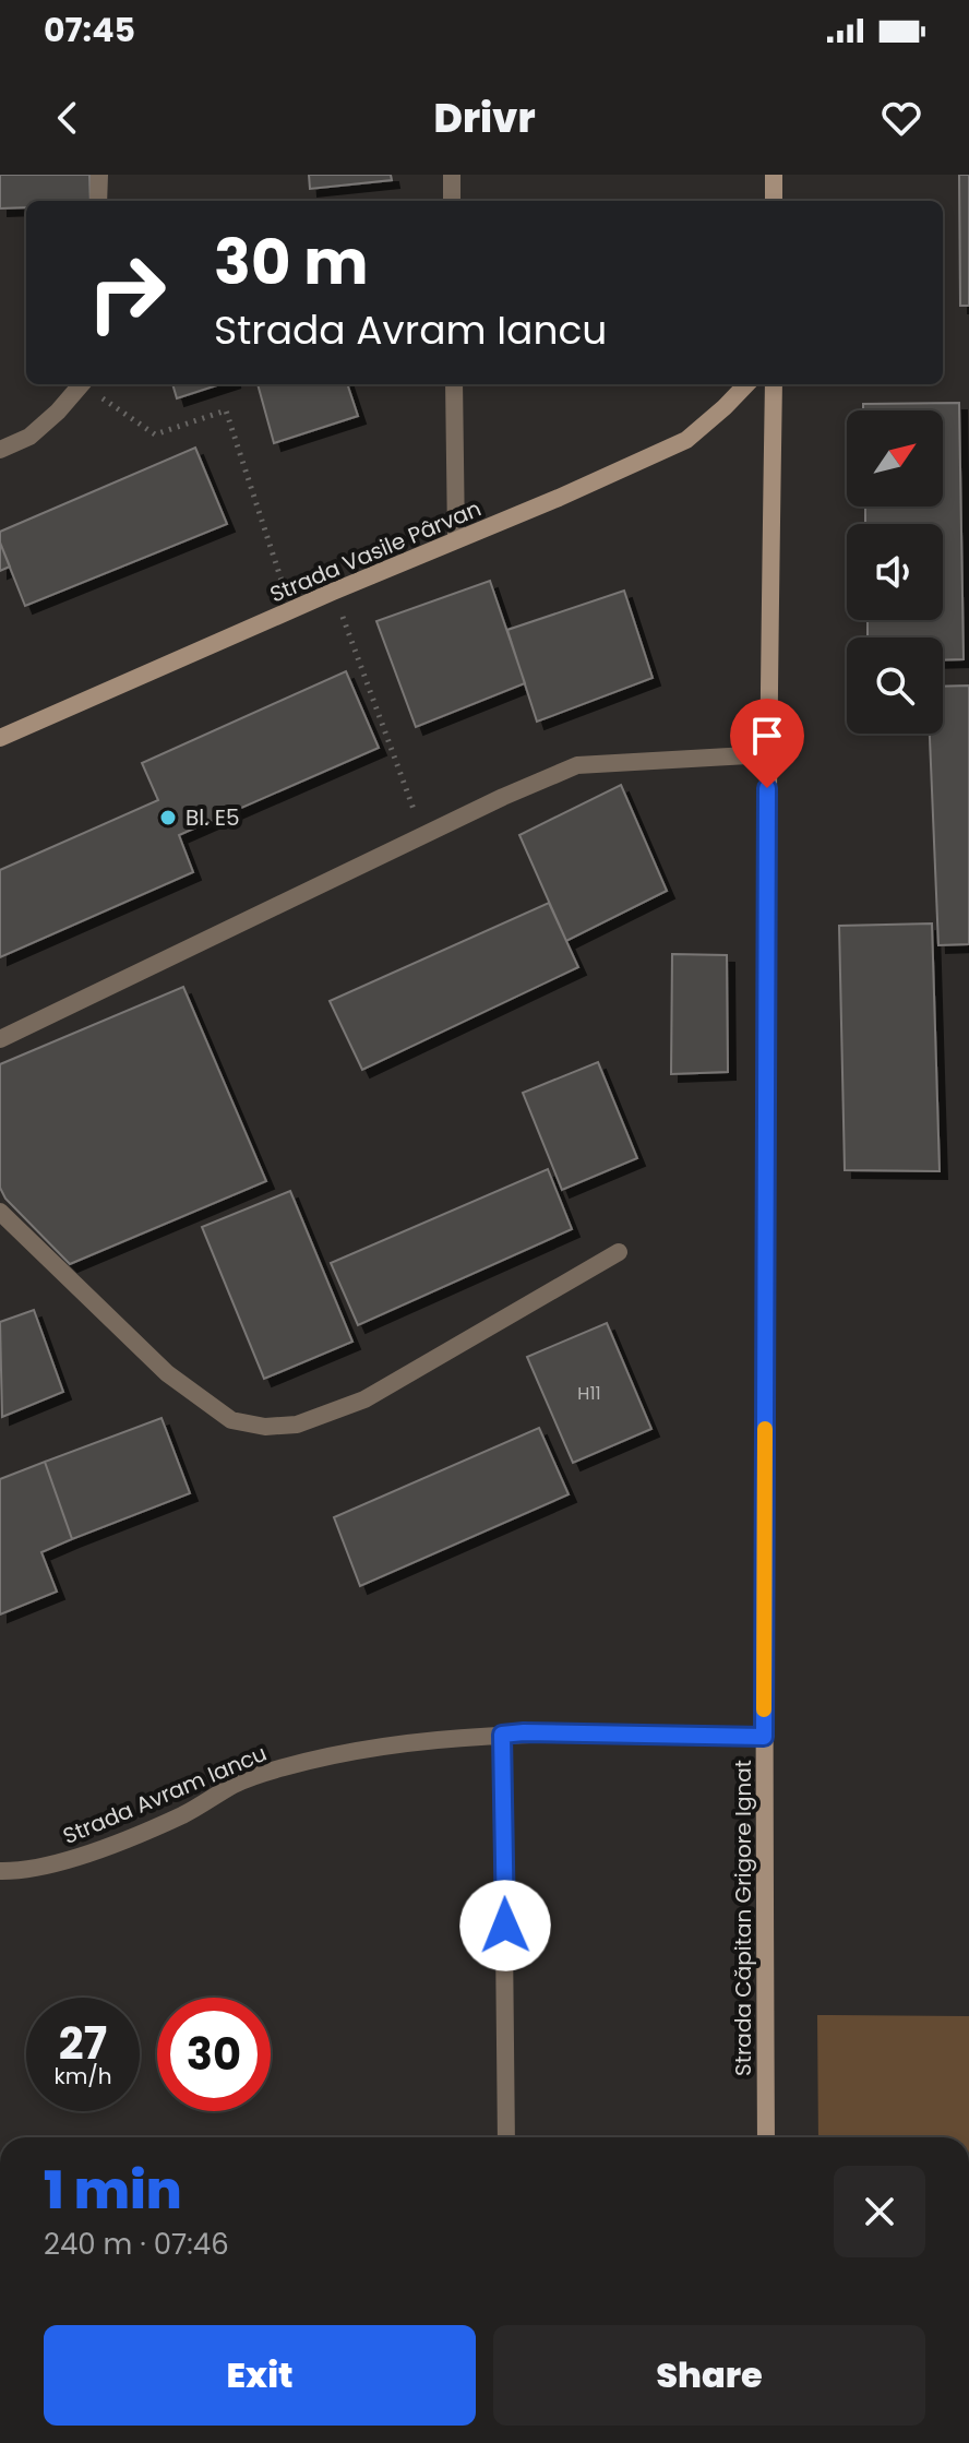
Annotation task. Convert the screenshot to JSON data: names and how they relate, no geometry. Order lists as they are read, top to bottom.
{
  "streets": {
    "street": ["Strada Vasile Pârvan", "Strada Avram Iancu", "Strada Căpitan Grigore Ignat"]
  },
  "crossings": [
    ["Strada Avram Iancu", "Strada Căpitan Grigore Ignat"]
  ],
  "places": ["Bl. E5"],
  "house_numbers": ["H11"],
  "north": "top right",
  "page": {
    "status": "07:45",
    "header": "Drivr",
    "turn": ["30 m", "Strada Avram Iancu"],
    "speed": "27 km/h",
    "limit": "30",
    "heading": ["1 min", "240 m · 07:46"],
    "buttons": ["Exit", "Share"]
  }
}
